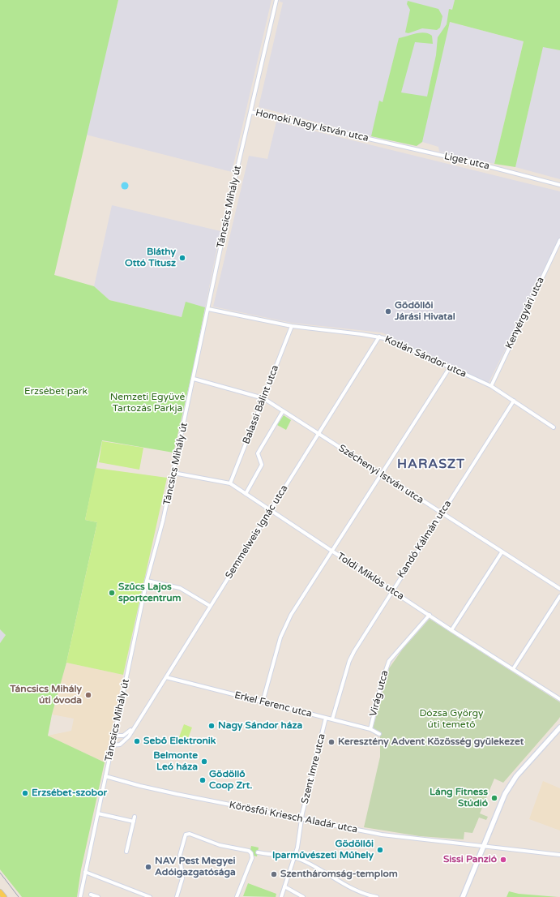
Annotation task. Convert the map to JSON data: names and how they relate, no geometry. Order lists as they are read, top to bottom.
{
  "streets": {
    "street": [
      "Homoki Nagy István utca",
      "Liget utca",
      "Táncsics Mihály út",
      "Kenyérgyári utca",
      "Kotlán Sándor utca",
      "Balassi Bálint utca",
      "Széchenyi István utca",
      "Semmelweis Ignác utca",
      "Kandó Kálmán utca",
      "Toldi Miklós utca",
      "Virág utca",
      "Erkel Ferenc utca",
      "Szent Imre utca",
      "Körösfői Kriesch Aladár utca"
    ]
  },
  "crossings": [
    ["Homoki Nagy István utca", "Liget utca"],
    ["Homoki Nagy István utca", "Táncsics Mihály út"],
    ["Táncsics Mihály út", "Kotlán Sándor utca"],
    ["Táncsics Mihály út", "Széchenyi István utca"],
    ["Táncsics Mihály út", "Semmelweis Ignác utca"],
    ["Táncsics Mihály út", "Toldi Miklós utca"],
    ["Táncsics Mihály út", "Körösfői Kriesch Aladár utca"],
    ["Kenyérgyári utca", "Kotlán Sándor utca"],
    ["Kotlán Sándor utca", "Balassi Bálint utca"],
    ["Kotlán Sándor utca", "Semmelweis Ignác utca"],
    ["Kotlán Sándor utca", "Kandó Kálmán utca"],
    ["Balassi Bálint utca", "Széchenyi István utca"],
    ["Balassi Bálint utca", "Toldi Miklós utca"],
    ["Széchenyi István utca", "Semmelweis Ignác utca"],
    ["Széchenyi István utca", "Kandó Kálmán utca"],
    ["Semmelweis Ignác utca", "Toldi Miklós utca"],
    ["Semmelweis Ignác utca", "Erkel Ferenc utca"],
    ["Kandó Kálmán utca", "Toldi Miklós utca"],
    ["Kandó Kálmán utca", "Erkel Ferenc utca"],
    ["Toldi Miklós utca", "Virág utca"],
    ["Virág utca", "Erkel Ferenc utca"],
    ["Erkel Ferenc utca", "Szent Imre utca"],
    ["Szent Imre utca", "Körösfői Kriesch Aladár utca"]
  ],
  "districts": ["HARASZT"],
  "parks": ["Erzsébet park", "Nemzeti Együvé Tartozás Parkja", "Dózsa György úti temető"],
  "places": [
    "Bláthy Ottó Titusz",
    "Gödöllői Járási Hivatal",
    "Szűcs Lajos sportcentrum",
    "Táncsics Mihály úti óvoda",
    "Nagy Sándor háza",
    "Sebő Elektronik",
    "Keresztény Advent Közösség gyülekezet",
    "Belmonte Leó háza",
    "Gödöllő Coop Zrt.",
    "Erzsébet-szobor",
    "Láng Fitness Stúdió",
    "Gödöllői Iparművészeti Műhely",
    "Sissi Panzió",
    "NAV Pest Megyei Adóigazgatósága",
    "Szentháromság-templom"
  ]
}
